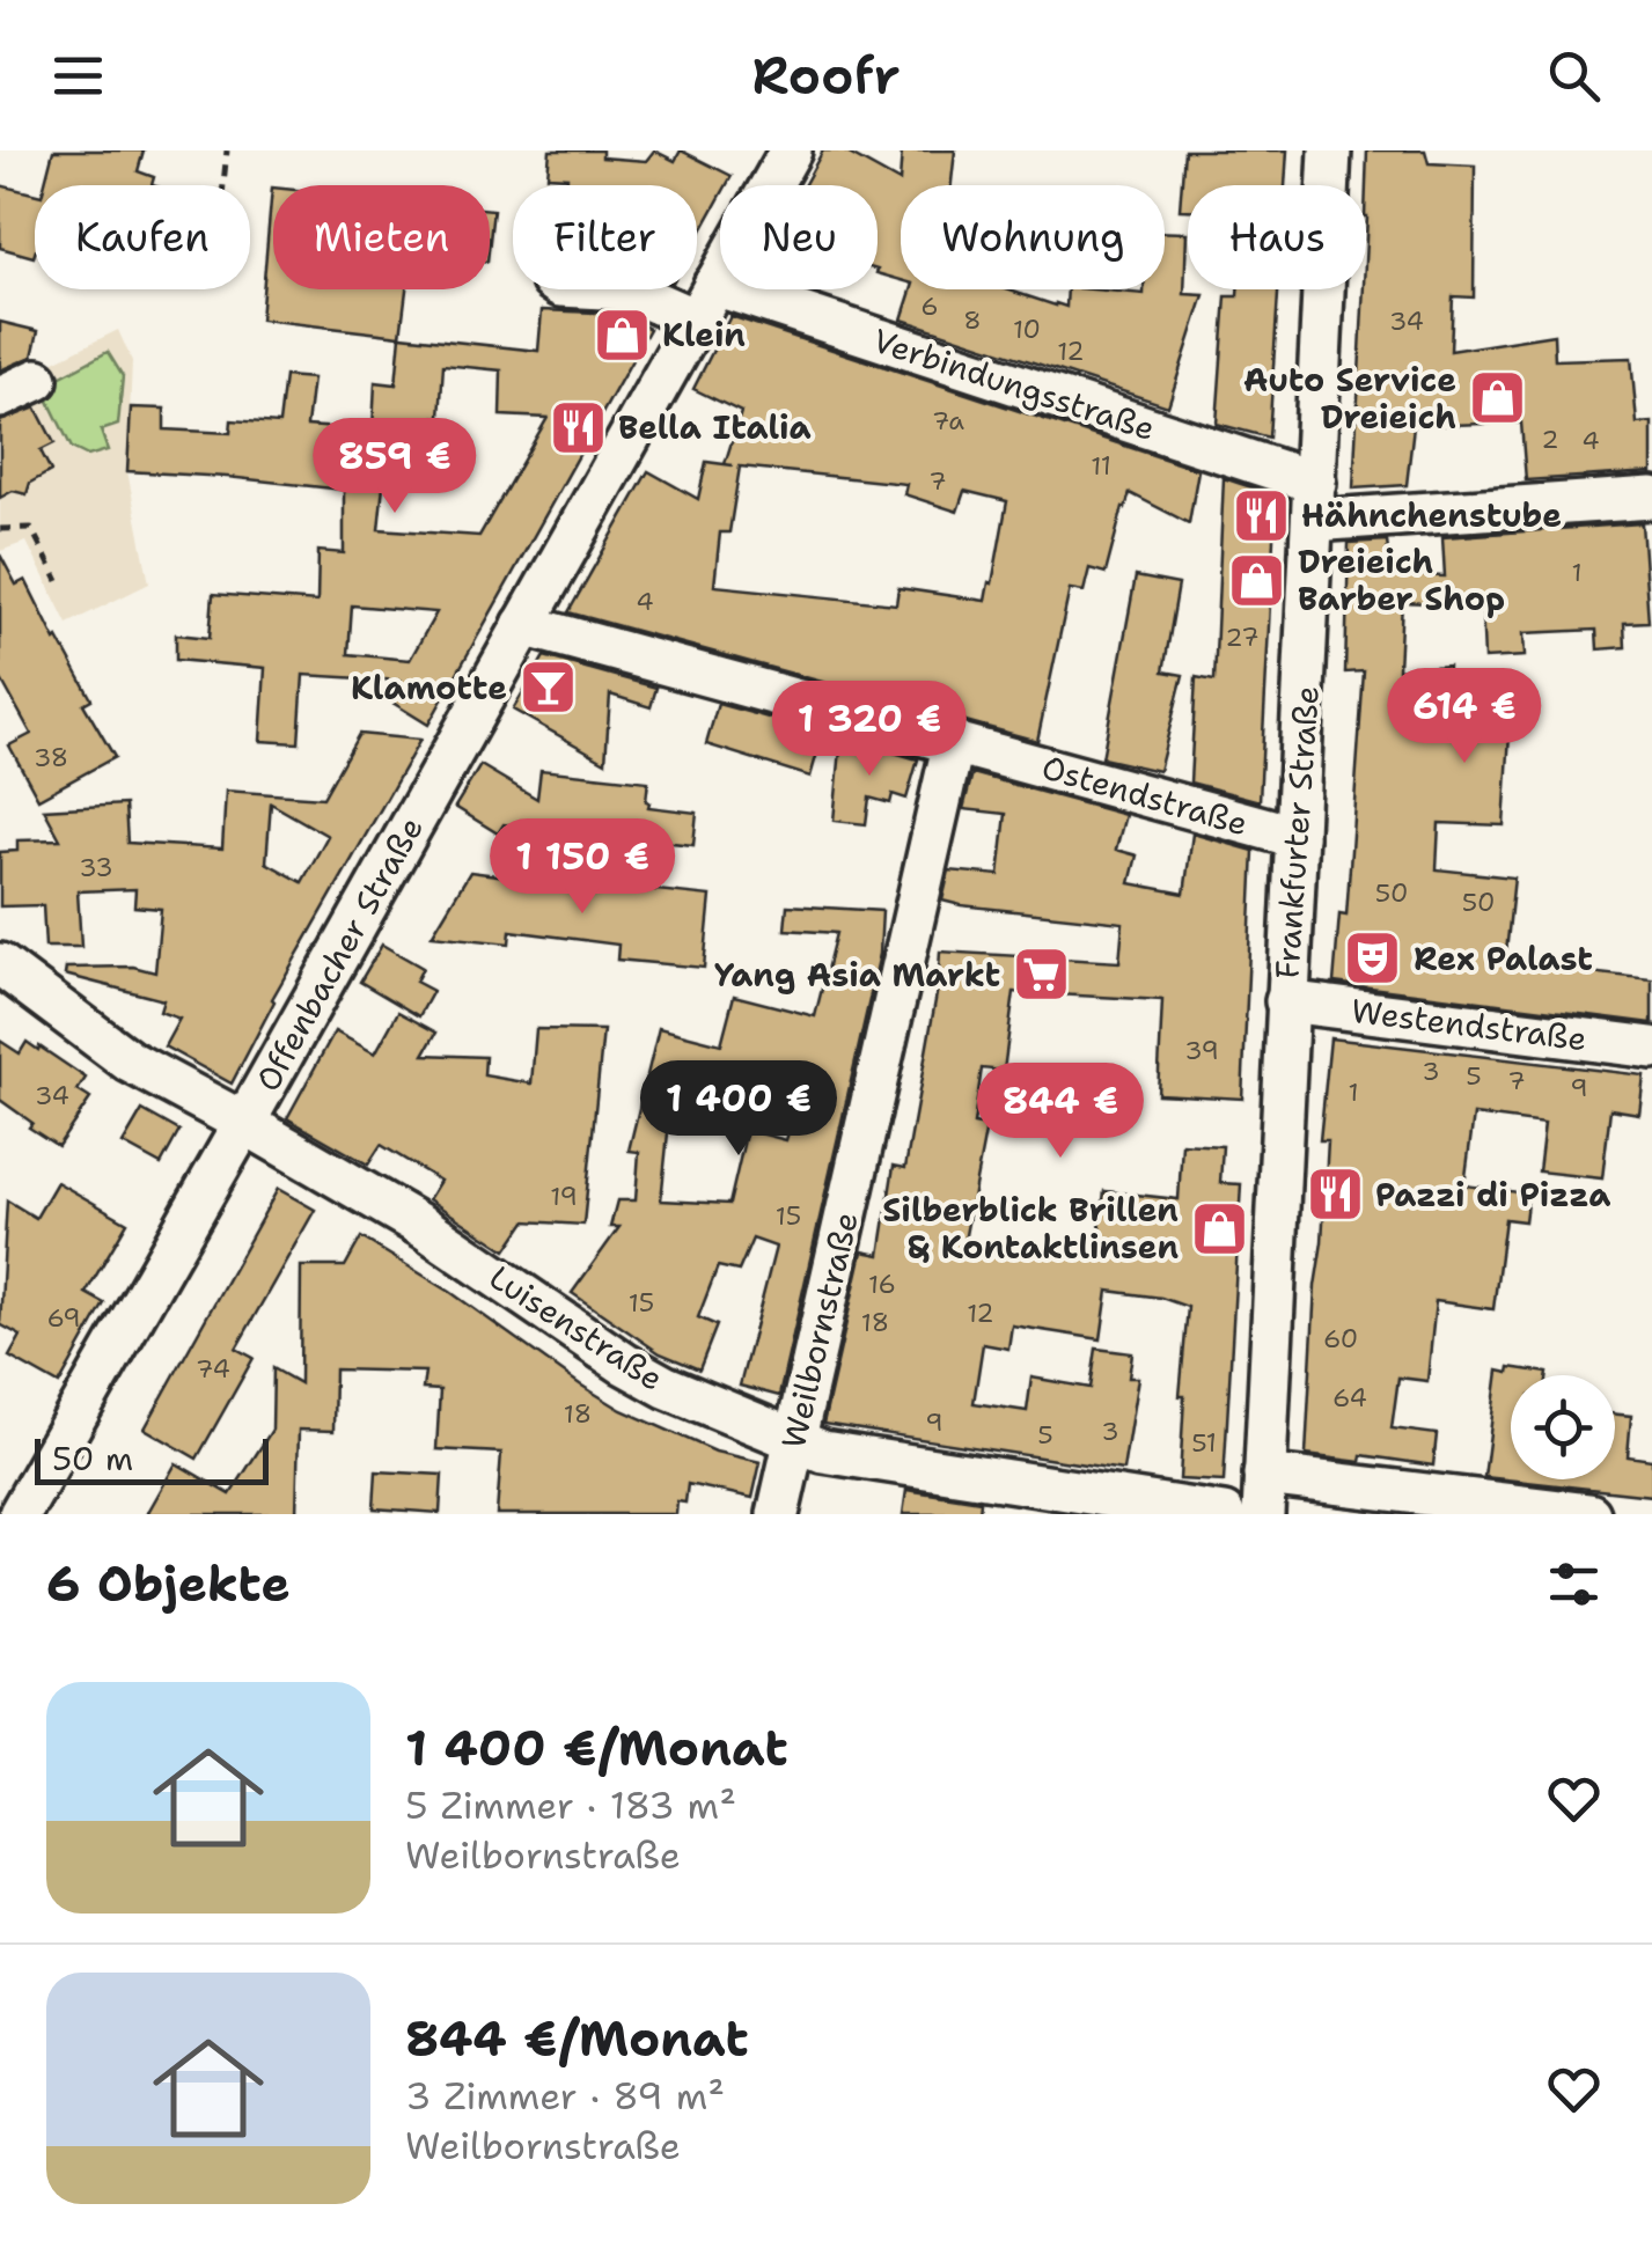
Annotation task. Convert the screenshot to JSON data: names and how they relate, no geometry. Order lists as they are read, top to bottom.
{
  "streets": {
    "street": [
      "Verbindungsstraße",
      "Ostendstraße",
      "Frankfurter Straße",
      "Offenbacher Straße",
      "Westendstraße",
      "Luisenstraße",
      "Weilbornstraße"
    ]
  },
  "crossings": [
    ["Verbindungsstraße", "Frankfurter Straße"],
    ["Verbindungsstraße", "Offenbacher Straße"],
    ["Ostendstraße", "Frankfurter Straße"],
    ["Ostendstraße", "Offenbacher Straße"],
    ["Ostendstraße", "Weilbornstraße"],
    ["Frankfurter Straße", "Westendstraße"],
    ["Offenbacher Straße", "Luisenstraße"],
    ["Luisenstraße", "Weilbornstraße"]
  ],
  "places": {
    "shop": [
      "Klein",
      "Auto Service Dreieich",
      "Dreieich Barber Shop",
      "Silberblick Brillen & Kontaktlinsen"
    ],
    "restaurant": ["Bella Italia", "Hähnchenstube", "Pazzi di Pizza"],
    "bar": ["Klamotte"],
    "theatre": ["Rex Palast"],
    "supermarket": ["Yang Asia Markt"]
  },
  "house_numbers": [
    "6",
    "8",
    "34",
    "10",
    "12",
    "7a",
    "2",
    "4",
    "11",
    "7",
    "1",
    "4",
    "27",
    "38",
    "33",
    "50",
    "50",
    "39",
    "3",
    "5",
    "7",
    "9",
    "1",
    "34",
    "19",
    "15",
    "16",
    "15",
    "12",
    "69",
    "18",
    "60",
    "74",
    "64",
    "18",
    "9",
    "3",
    "5",
    "51"
  ],
  "scale_bar": "50 m",
  "page": {
    "header": "Roofr",
    "chip": [
      "Kaufen",
      "Mieten",
      "Filter",
      "Neu",
      "Wohnung",
      "Haus"
    ],
    "price": [
      "859 €",
      "614 €",
      "1 320 €",
      "1 150 €",
      "1 400 €",
      "844 €"
    ],
    "scale": "50 m",
    "heading": "6 Objekte",
    "list": [
      {
        "name": "1 400 €/Monat",
        "note": "5 Zimmer · 183 m² · Weilbornstraße"
      },
      {
        "name": "844 €/Monat",
        "note": "3 Zimmer · 89 m² · Weilbornstraße"
      }
    ]
  }
}
